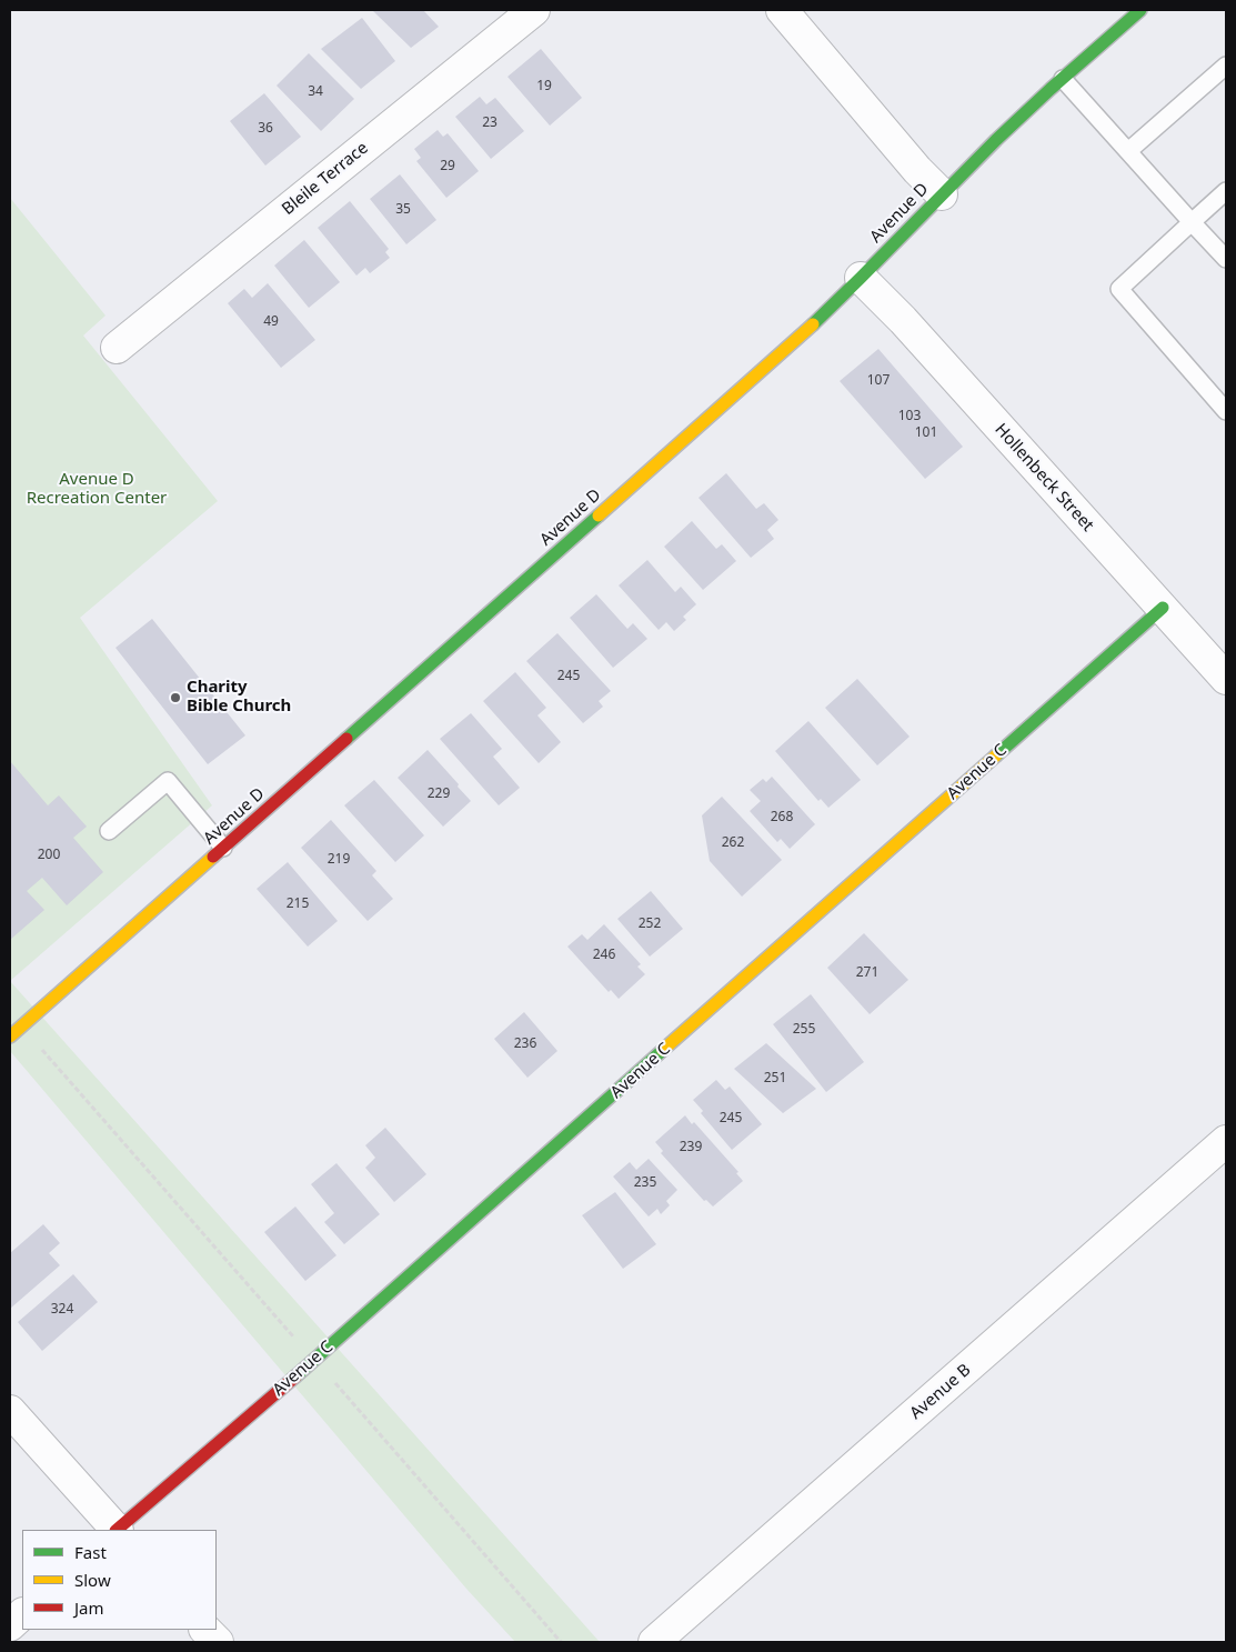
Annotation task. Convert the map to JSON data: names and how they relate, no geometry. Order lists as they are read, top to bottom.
{
  "streets": {
    "street": [
      "Bleile Terrace",
      "Avenue D",
      "Hollenbeck Street",
      "Avenue C",
      "Avenue B"
    ]
  },
  "crossings": [
    ["Avenue D", "Hollenbeck Street"],
    ["Hollenbeck Street", "Avenue C"]
  ],
  "parks": ["Avenue D Recreation Center"],
  "places": ["Charity Bible Church"],
  "house_numbers": [
    "19",
    "34",
    "23",
    "36",
    "29",
    "35",
    "49",
    "107",
    "103",
    "101",
    "245",
    "229",
    "268",
    "262",
    "200",
    "219",
    "215",
    "252",
    "246",
    "271",
    "255",
    "236",
    "251",
    "245",
    "239",
    "235",
    "324"
  ],
  "legend": ["Fast", "Slow", "Jam"]
}
